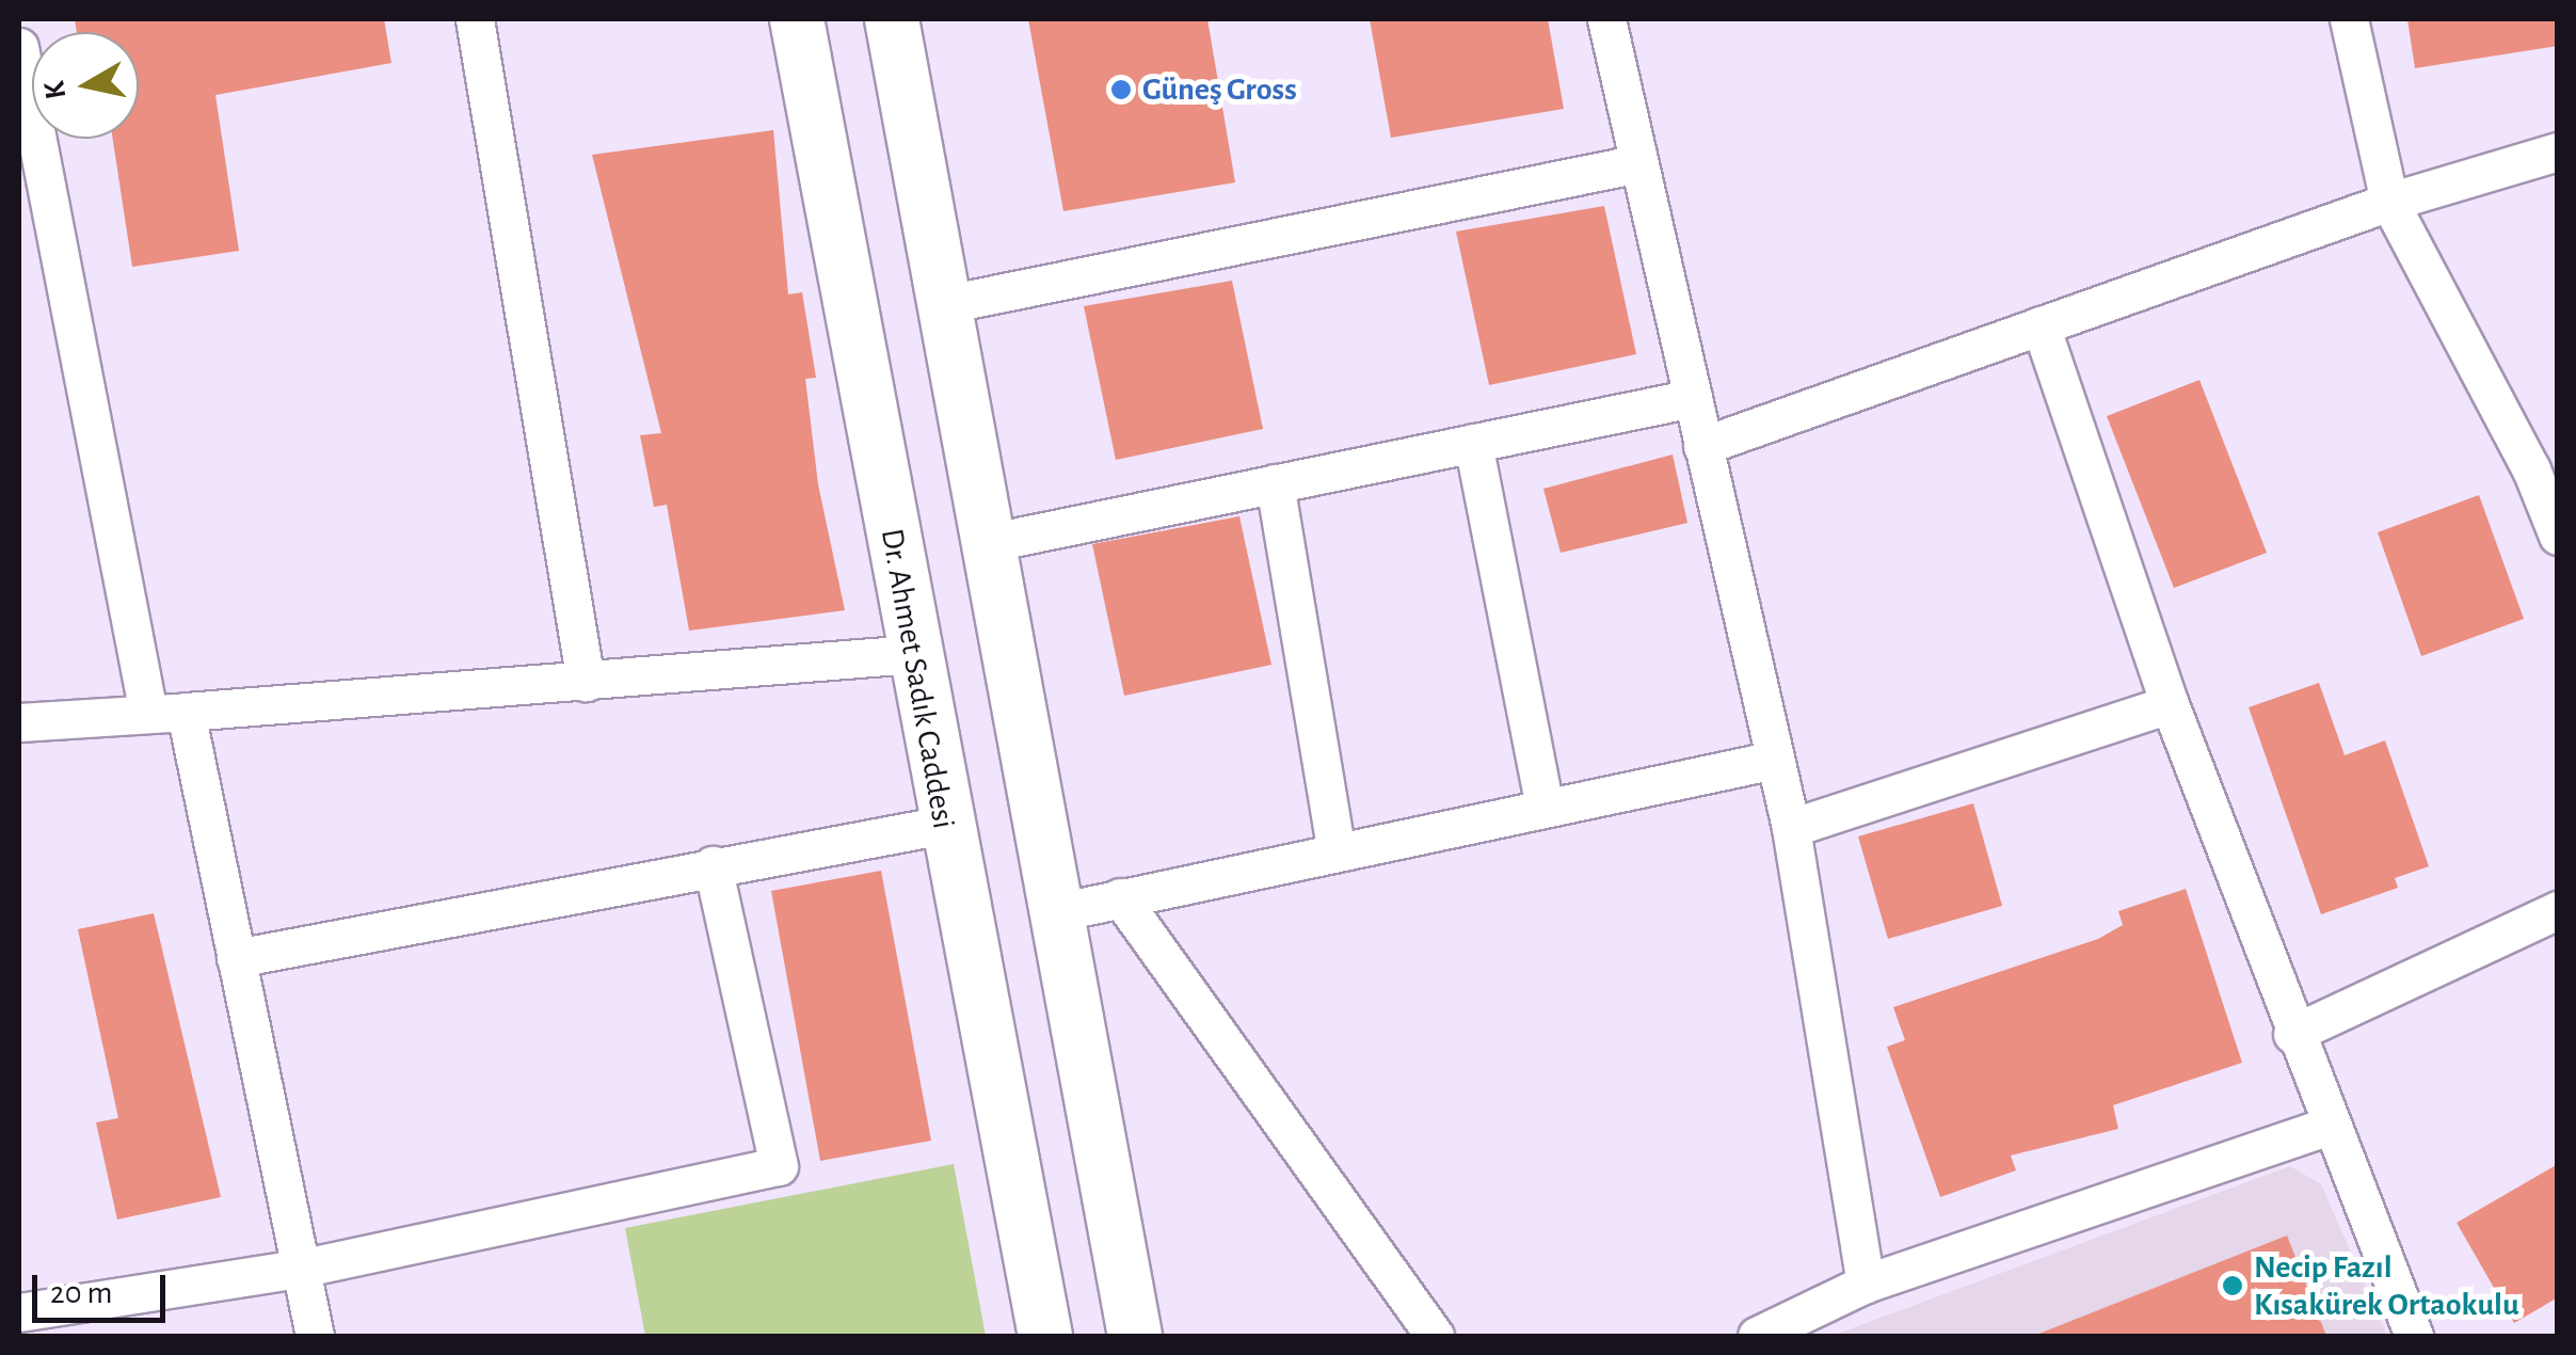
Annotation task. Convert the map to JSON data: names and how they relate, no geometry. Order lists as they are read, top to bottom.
{
  "streets": {
    "street": ["Dr. Ahmet Sadık Caddesi"]
  },
  "places": ["Güneş Gross", "Necip Fazıl Kısakürek Ortaokulu"],
  "scale_bar": "20 m",
  "north": "left"
}
